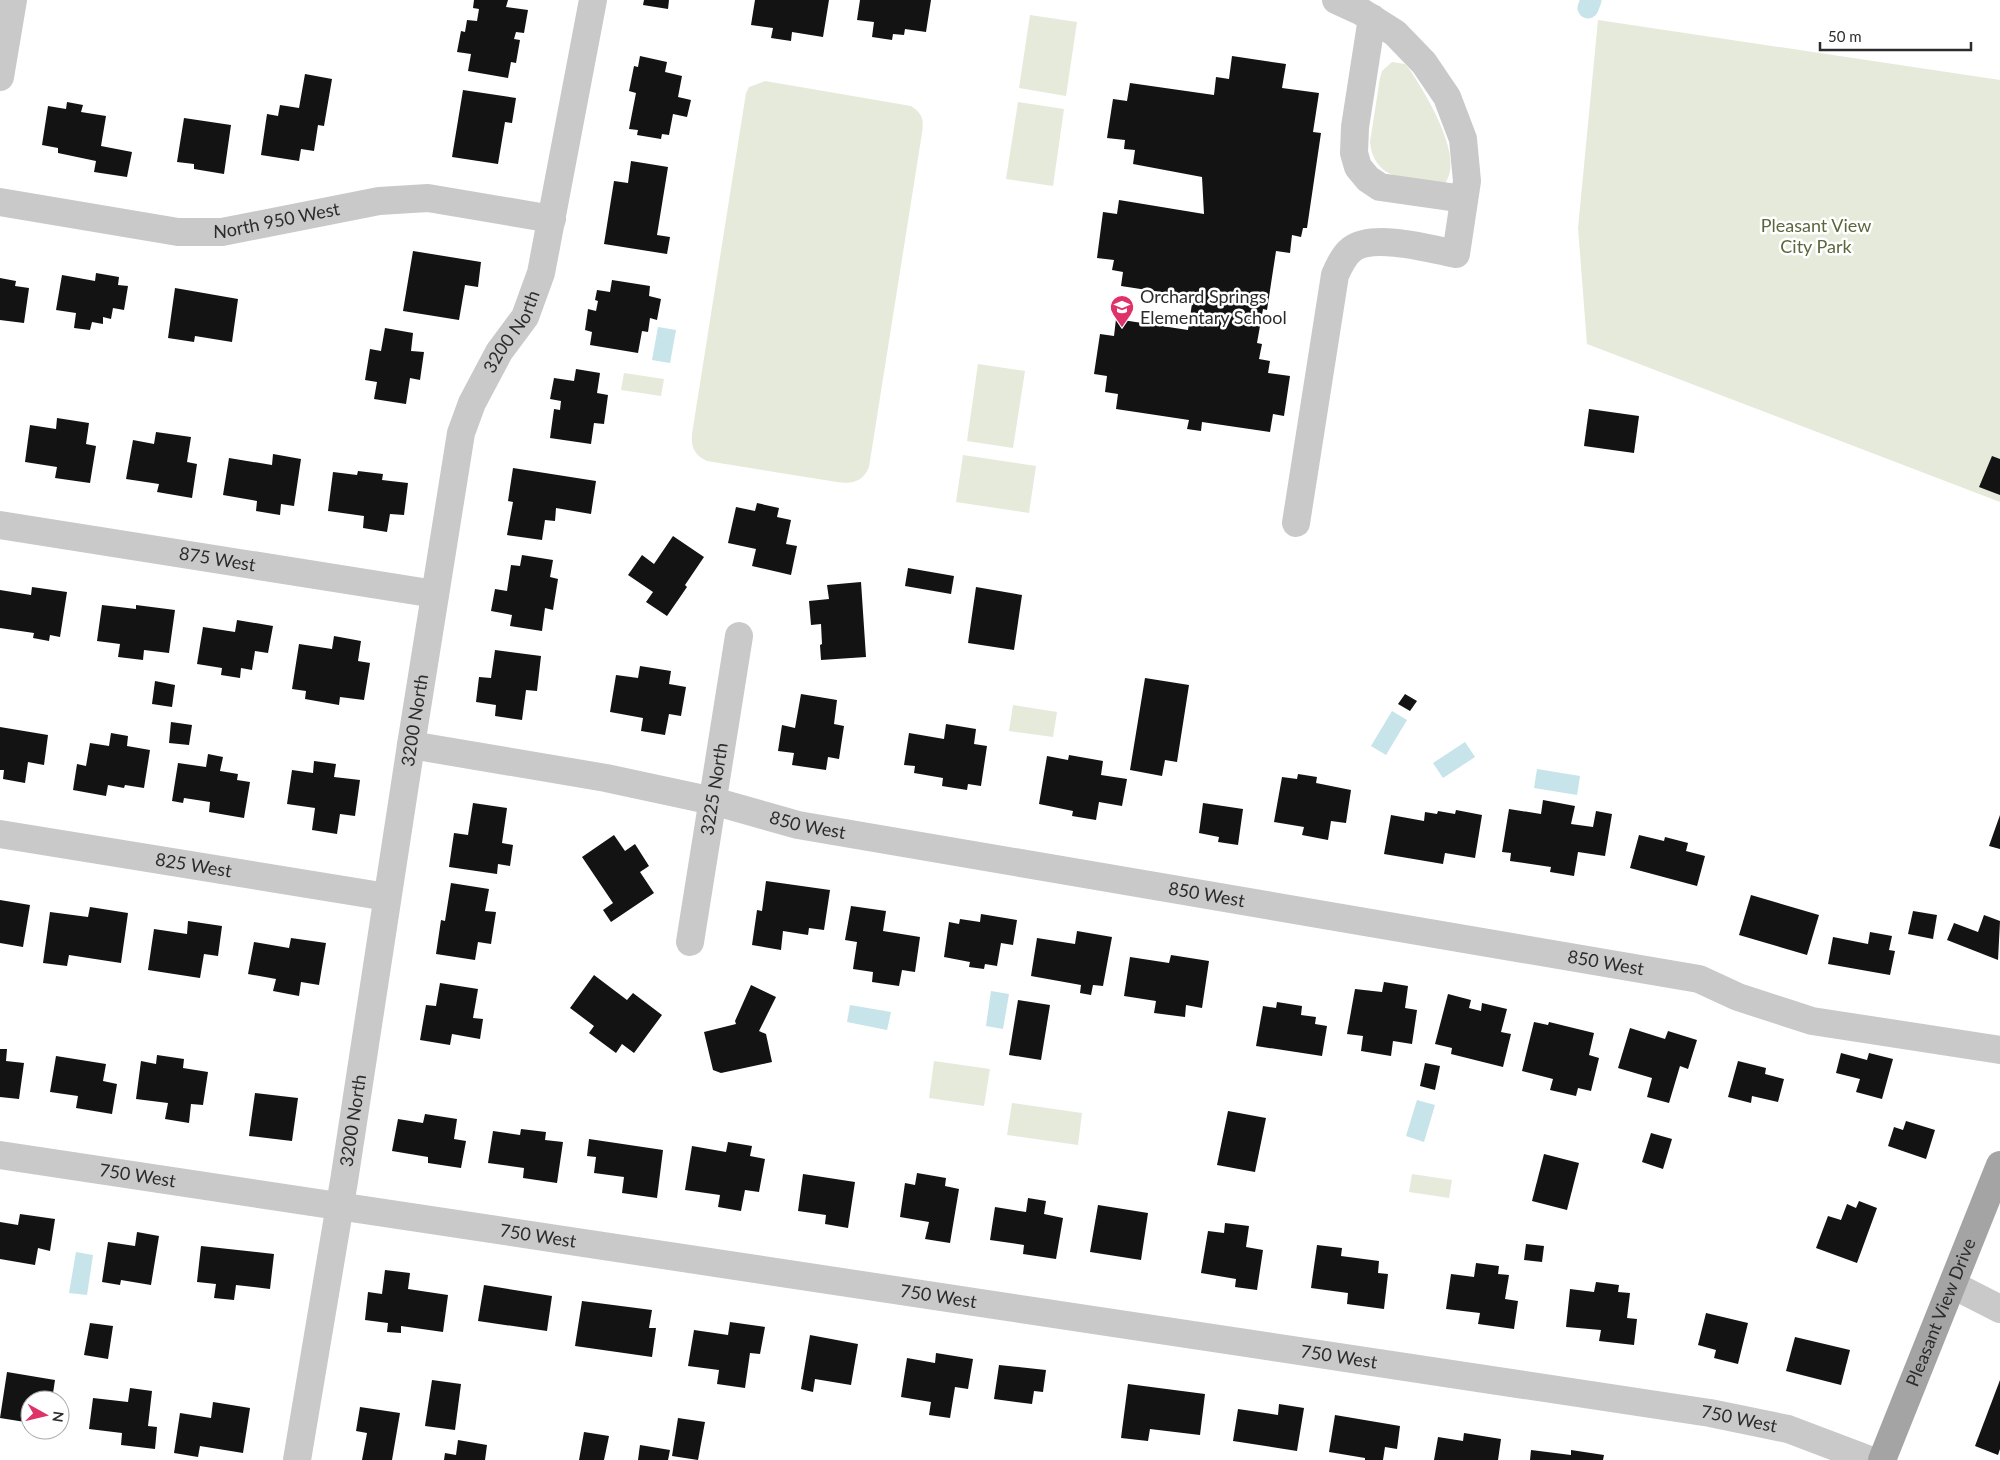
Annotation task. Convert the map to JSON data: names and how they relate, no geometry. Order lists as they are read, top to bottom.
{
  "streets": {
    "main road": ["Pleasant View Drive"],
    "street": [
      "North 950 West",
      "3200 North",
      "875 West",
      "3225 North",
      "850 West",
      "825 West",
      "750 West"
    ]
  },
  "crossings": [
    ["North 950 West", "3200 North"],
    ["3200 North", "875 West"],
    ["3200 North", "850 West"],
    ["3200 North", "825 West"],
    ["3200 North", "750 West"],
    ["3225 North", "850 West"]
  ],
  "parks": ["Pleasant View City Park"],
  "places": {
    "school or university": ["Orchard Springs Elementary School"]
  },
  "scale_bar": "50 m",
  "north": "right"
}
